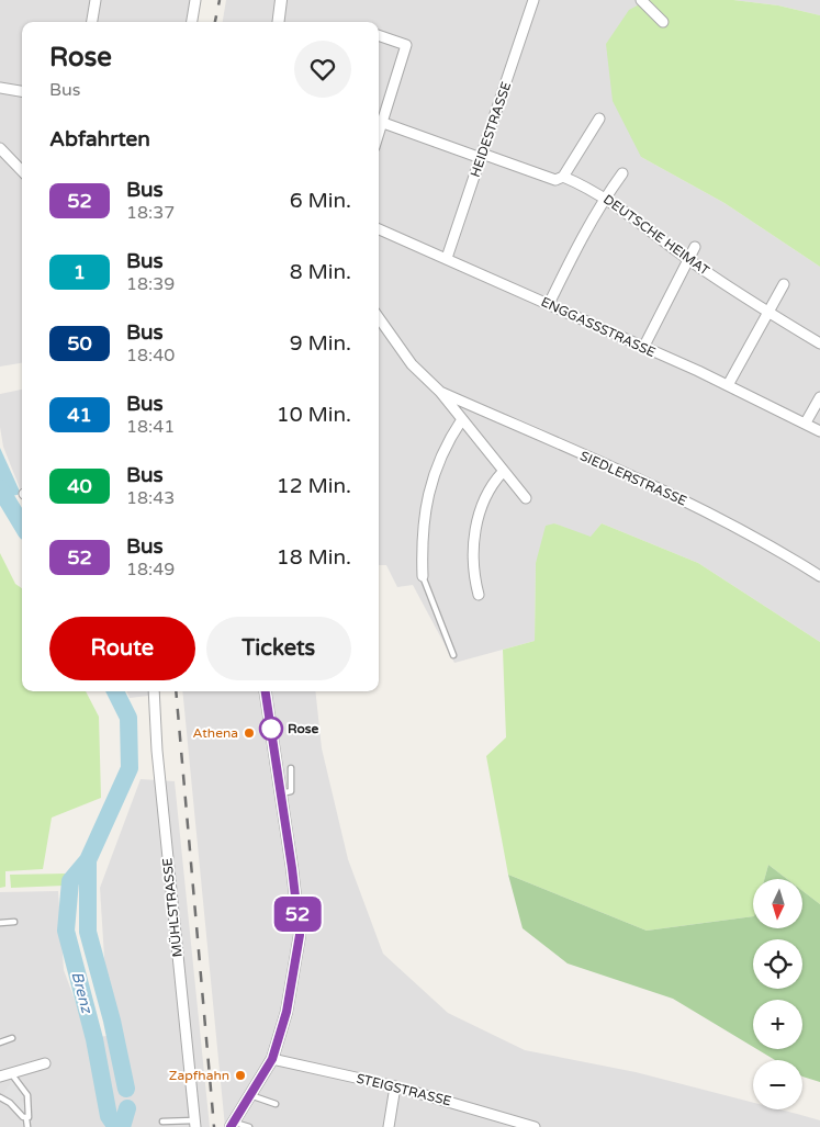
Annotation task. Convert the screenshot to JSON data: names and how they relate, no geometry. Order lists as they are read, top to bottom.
{
  "streets": {
    "street": [
      "HEIDESTRASSE",
      "DEUTSCHE HEIMAT",
      "ENGGASSSTRASSE",
      "SIEDLERSTRASSE",
      "MÜHLSTRASSE",
      "STEIGSTRASSE"
    ]
  },
  "crossings": [
    ["HEIDESTRASSE", "DEUTSCHE HEIMAT"],
    ["HEIDESTRASSE", "ENGGASSSTRASSE"]
  ],
  "water": ["Brenz"],
  "places": ["Rose", "Athena", "Zapfhahn"],
  "lines": ["bus line 52"],
  "north": "bottom",
  "page": {
    "on_map": "52",
    "heading": [
      ["Rose", "Bus"],
      "Abfahrten"
    ],
    "list": [
      {
        "mark": "52",
        "name": "Bus",
        "note": "18:37",
        "value": "6 Min."
      },
      {
        "mark": "1",
        "name": "Bus",
        "note": "18:39",
        "value": "8 Min."
      },
      {
        "mark": "50",
        "name": "Bus",
        "note": "18:40",
        "value": "9 Min."
      },
      {
        "mark": "41",
        "name": "Bus",
        "note": "18:41",
        "value": "10 Min."
      },
      {
        "mark": "40",
        "name": "Bus",
        "note": "18:43",
        "value": "12 Min."
      },
      {
        "mark": "52",
        "name": "Bus",
        "note": "18:49",
        "value": "18 Min."
      }
    ],
    "buttons": ["Route", "Tickets"],
    "map_buttons": ["+", "−"]
  }
}
